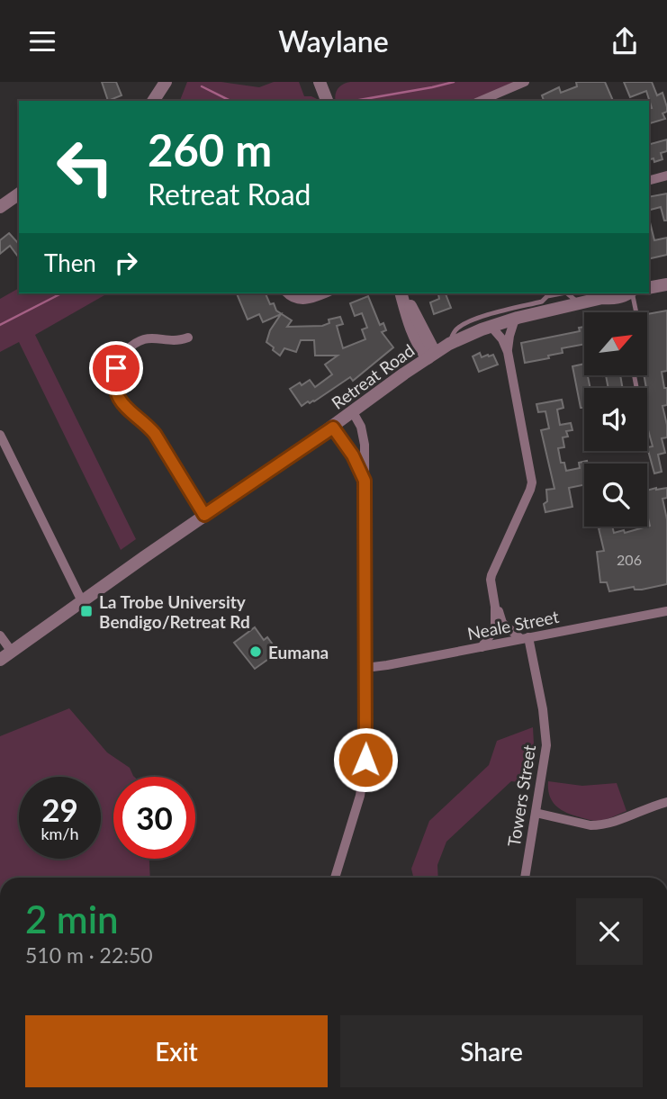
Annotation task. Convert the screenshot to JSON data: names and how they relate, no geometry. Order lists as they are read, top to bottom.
{
  "streets": {
    "street": ["Retreat Road", "Neale Street", "Towers Street"]
  },
  "crossings": [
    ["Neale Street", "Towers Street"]
  ],
  "places": {
    "transit": ["La Trobe University Bendigo/Retreat Rd"],
    "other": ["Eumana"]
  },
  "house_numbers": ["206"],
  "north": "top right",
  "page": {
    "header": "Waylane",
    "turn": ["260 m", "Retreat Road"],
    "then": "Then",
    "speed": "29 km/h",
    "limit": "30",
    "heading": ["2 min", "510 m · 22:50"],
    "buttons": ["Exit", "Share"]
  }
}
